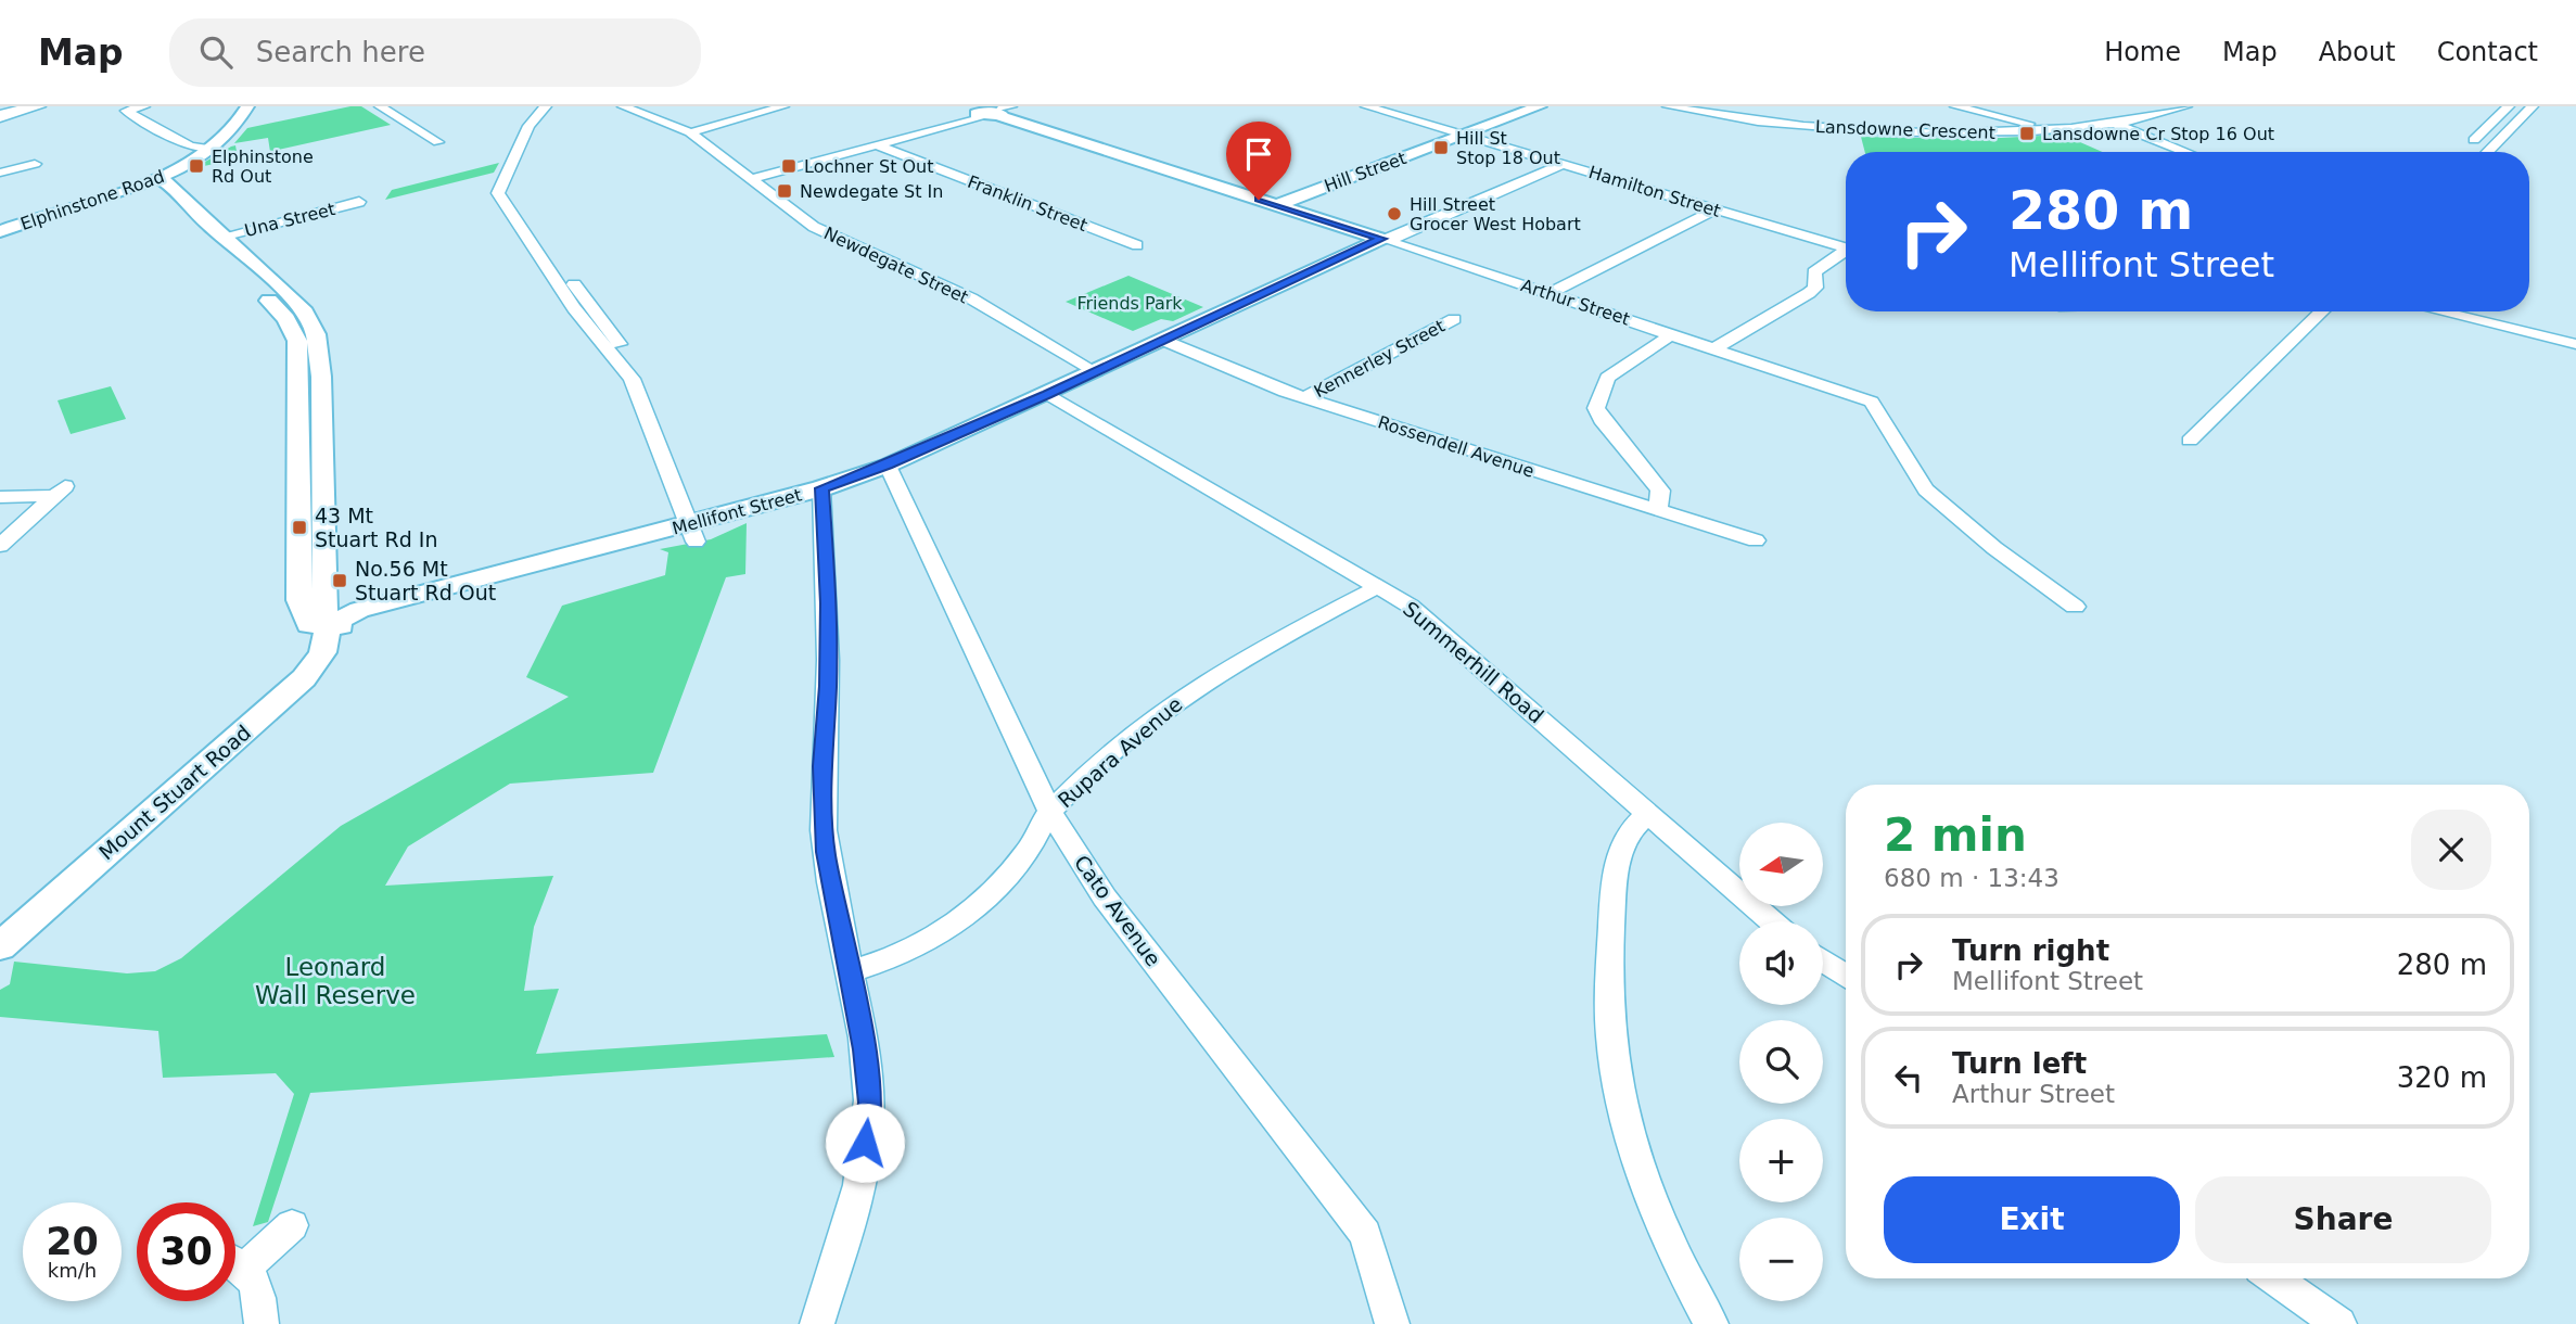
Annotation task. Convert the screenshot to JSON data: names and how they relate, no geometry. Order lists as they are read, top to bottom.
{
  "streets": {
    "street": [
      "Lansdowne Crescent",
      "Hill Street",
      "Hamilton Street",
      "Elphinstone Road",
      "Franklin Street",
      "Una Street",
      "Newdegate Street",
      "Arthur Street",
      "Kennerley Street",
      "Rossendell Avenue",
      "Mellifont Street",
      "Summerhill Road",
      "Rupara Avenue",
      "Mount Stuart Road",
      "Cato Avenue"
    ]
  },
  "crossings": [
    ["Hill Street", "Hamilton Street"],
    ["Hill Street", "Arthur Street"],
    ["Newdegate Street", "Mellifont Street"],
    ["Arthur Street", "Mellifont Street"],
    ["Kennerley Street", "Rossendell Avenue"],
    ["Rossendell Avenue", "Mellifont Street"],
    ["Mellifont Street", "Summerhill Road"],
    ["Mellifont Street", "Mount Stuart Road"],
    ["Mellifont Street", "Cato Avenue"],
    ["Summerhill Road", "Rupara Avenue"],
    ["Rupara Avenue", "Cato Avenue"]
  ],
  "parks": ["Friends Park", "Leonard Wall Reserve"],
  "places": {
    "transit": [
      "Lansdowne Cr Stop 16 Out",
      "Hill St Stop 18 Out",
      "Elphinstone Rd Out",
      "Lochner St Out",
      "Newdegate St In",
      "43 Mt Stuart Rd In",
      "No.56 Mt Stuart Rd Out"
    ],
    "other": ["Hill Street Grocer West Hobart"]
  },
  "north": "left",
  "page": {
    "header": "Map",
    "search": "Search here",
    "nav": [
      "Home",
      "Map",
      "About",
      "Contact"
    ],
    "turn": ["280 m", "Mellifont Street"],
    "heading": ["2 min", "680 m · 13:43"],
    "map_buttons": ["+", "−"],
    "list": [
      {
        "name": "Turn right",
        "note": "Mellifont Street",
        "value": "280 m"
      },
      {
        "name": "Turn left",
        "note": "Arthur Street",
        "value": "320 m"
      }
    ],
    "buttons": ["Exit", "Share"],
    "speed": "20 km/h",
    "limit": "30"
  }
}
